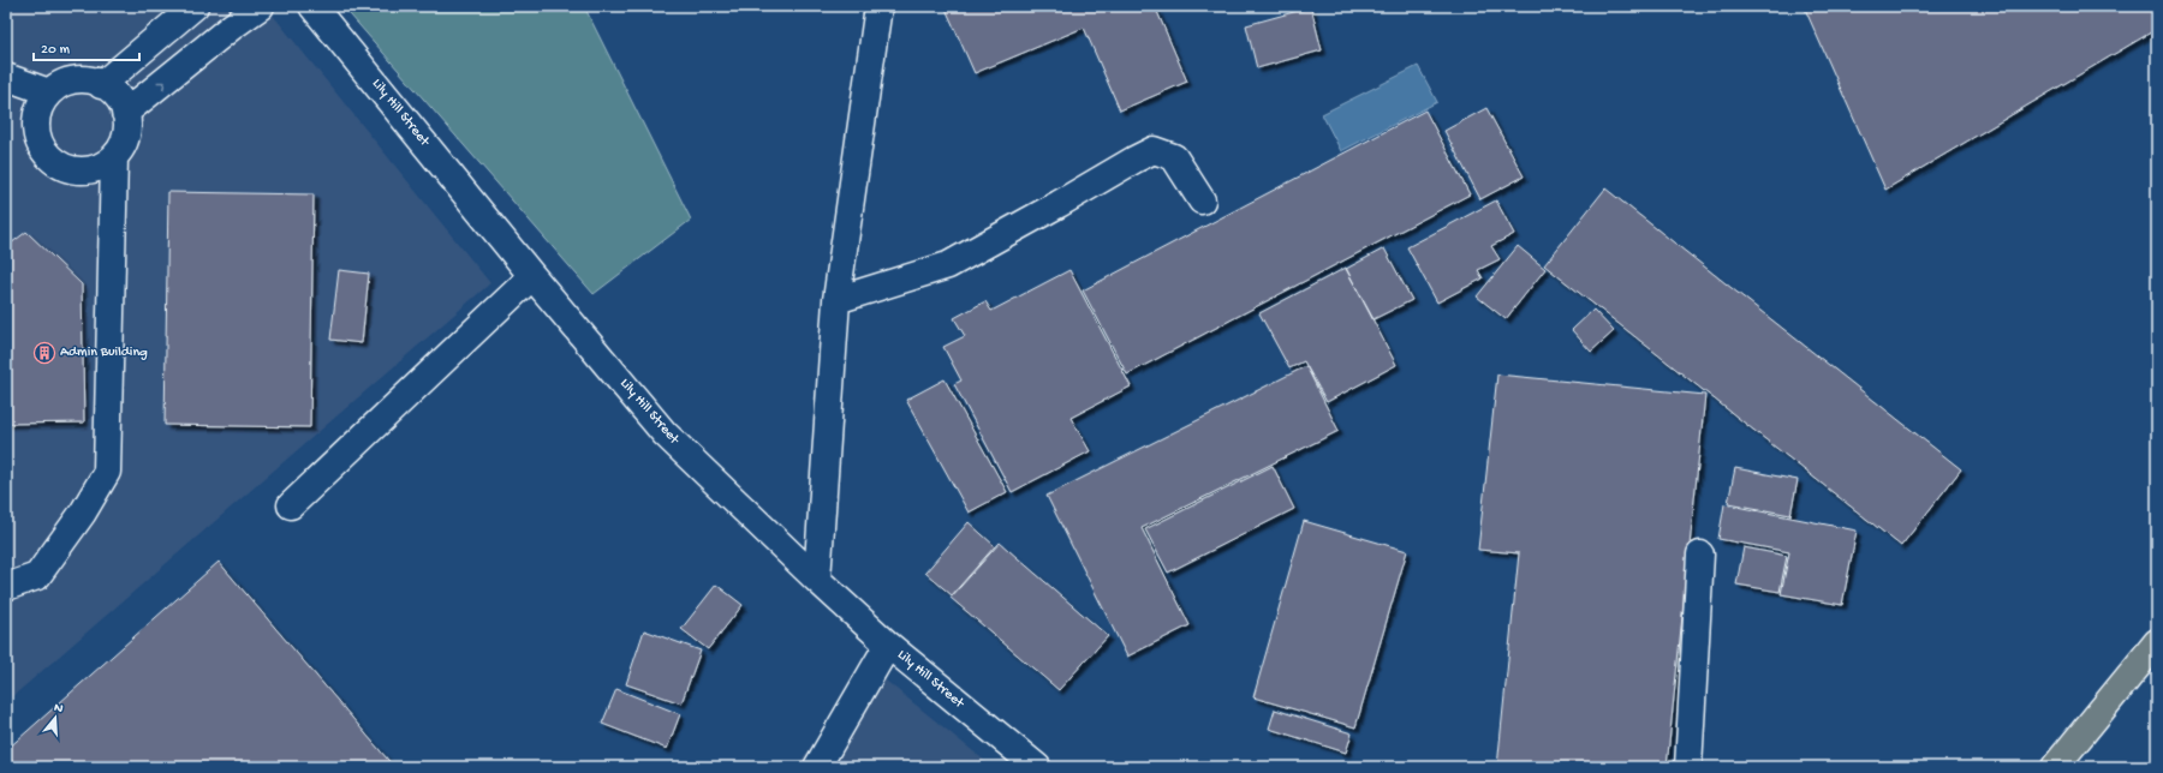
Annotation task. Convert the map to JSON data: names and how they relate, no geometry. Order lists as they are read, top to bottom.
{
  "streets": {
    "street": ["Lily Hill Street"]
  },
  "places": {
    "building": ["Admin Building"]
  },
  "scale_bar": "20 m",
  "north": "top"
}
